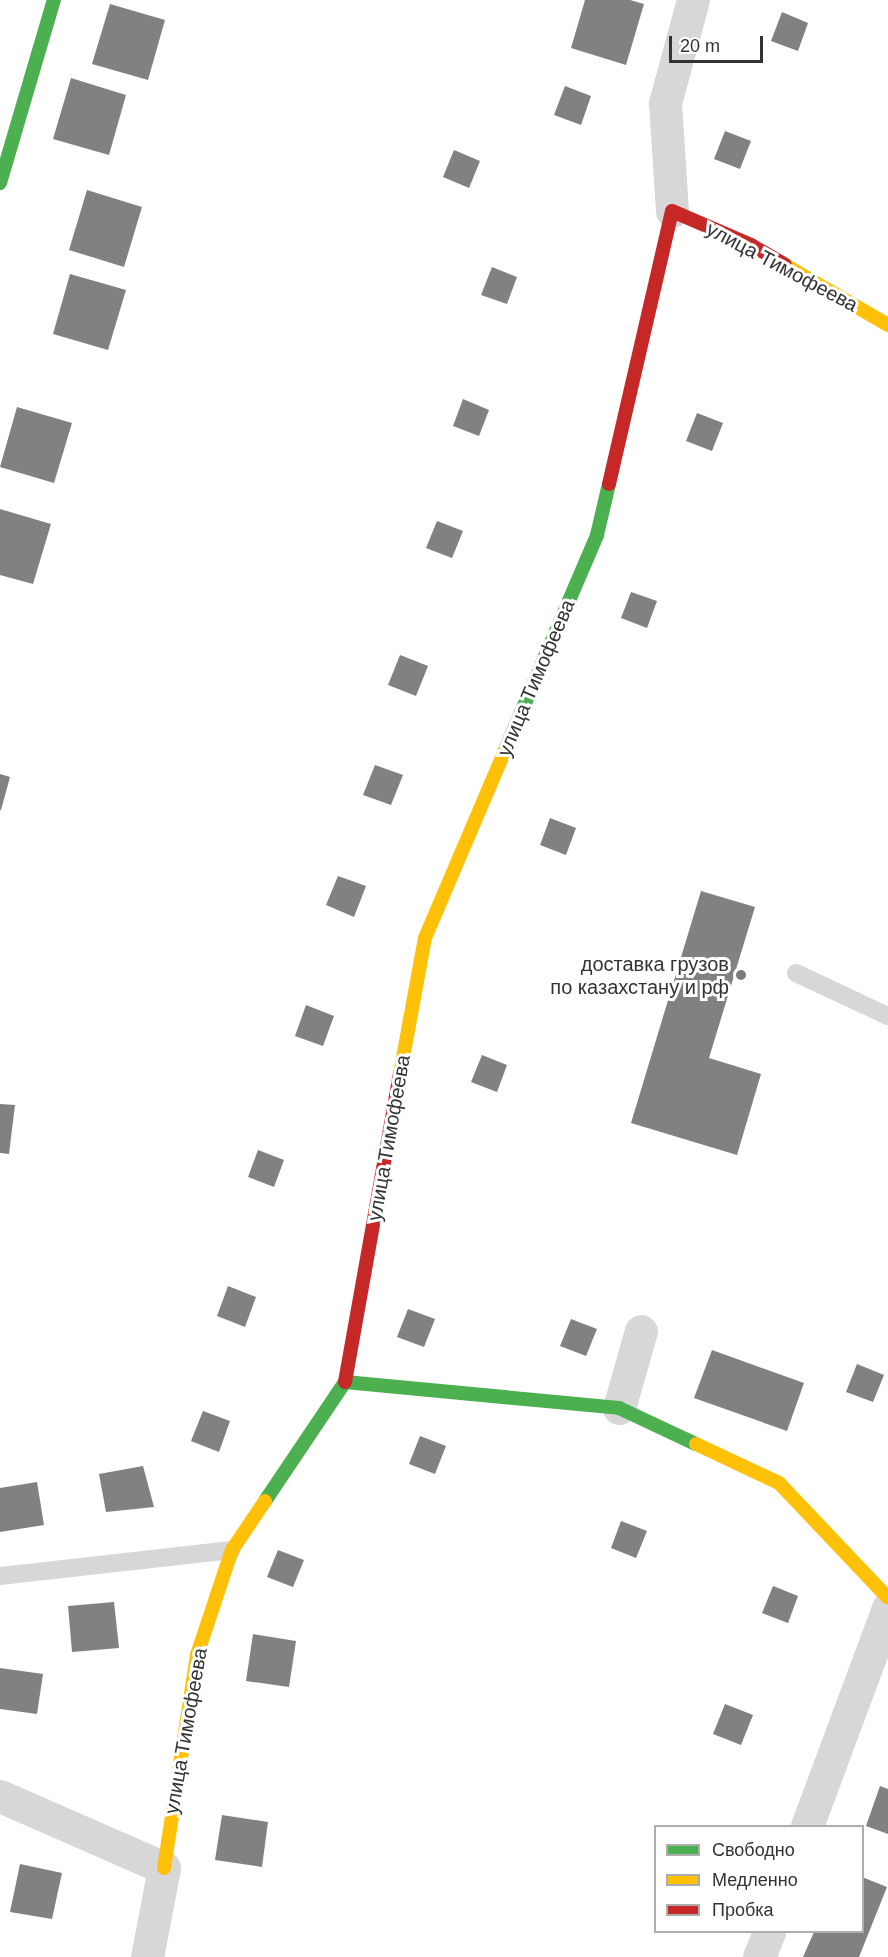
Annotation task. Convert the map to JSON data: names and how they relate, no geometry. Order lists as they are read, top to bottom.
{
  "streets": {
    "street": ["улица Тимофеева"]
  },
  "places": ["доставка грузов по казахстану и рф"],
  "legend": ["Свободно", "Медленно", "Пробка"],
  "scale_bar": "20 m"
}
